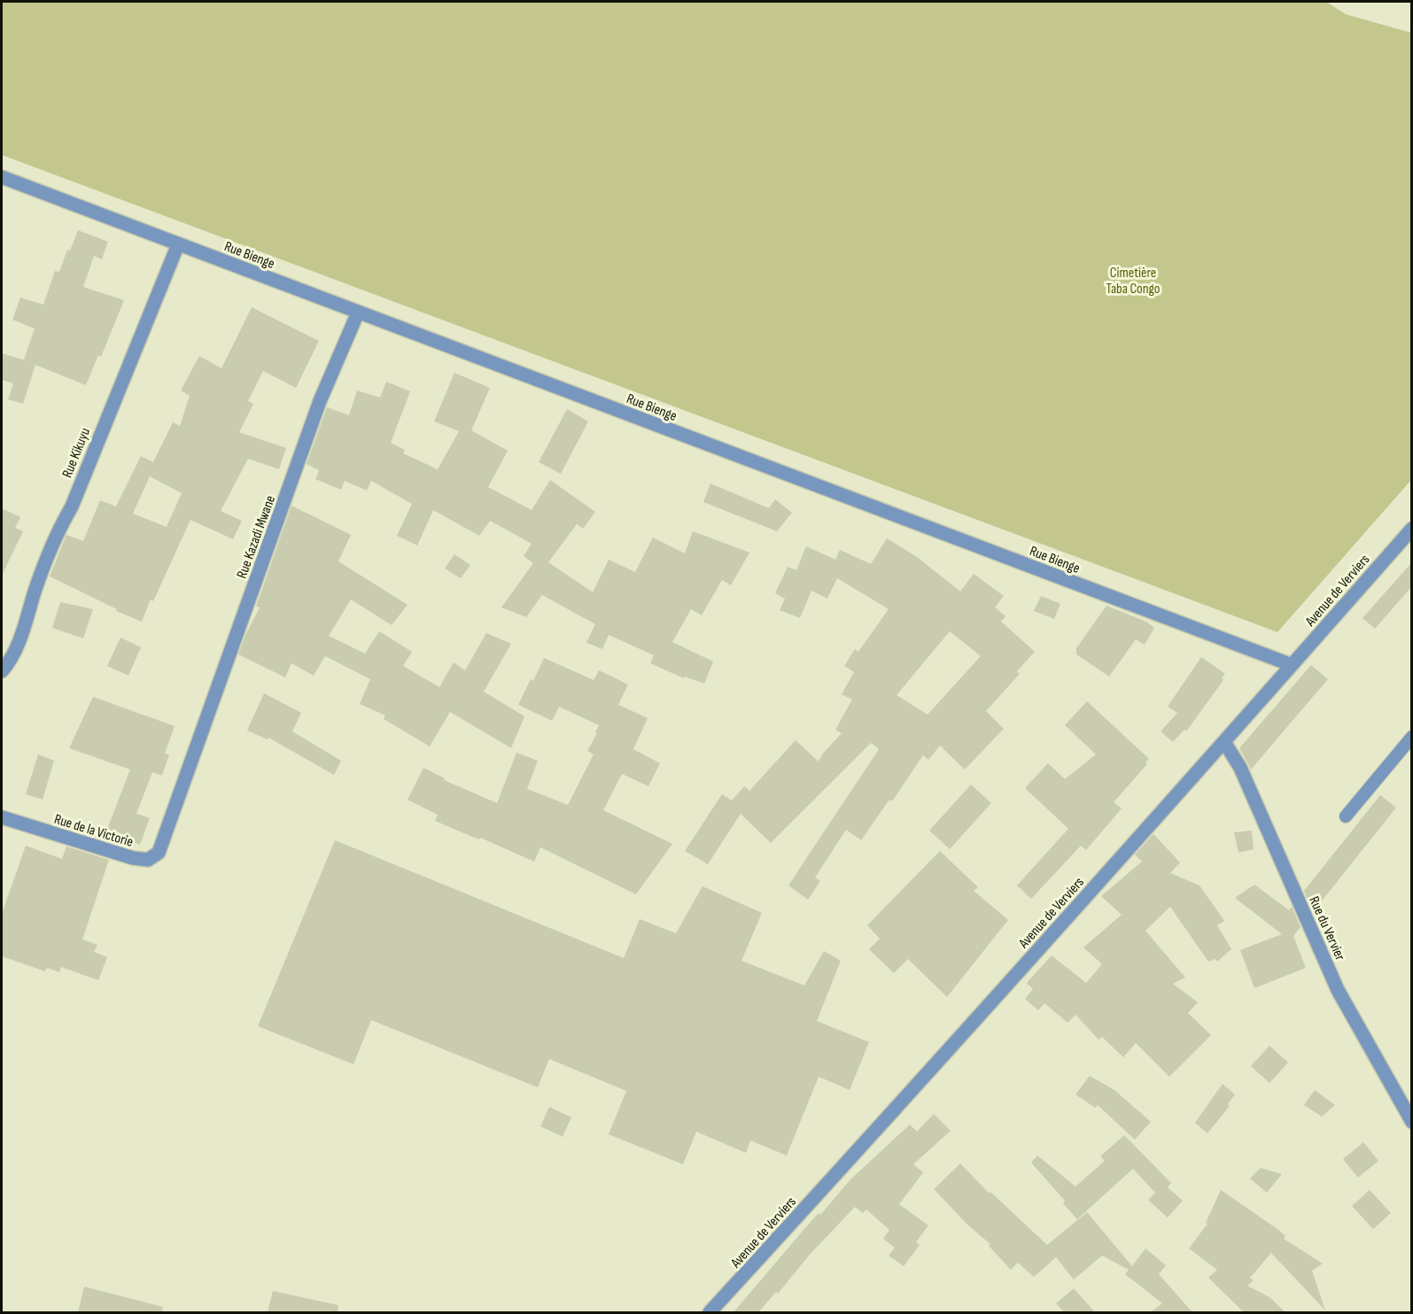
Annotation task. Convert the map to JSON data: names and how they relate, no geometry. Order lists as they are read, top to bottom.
{
  "streets": {
    "street": [
      "Rue Bienge",
      "Rue Kikuyu",
      "Rue Kazadi Mwane",
      "Avenue de Verviers",
      "Rue de la Victorie",
      "Rue du Vervier"
    ]
  },
  "crossings": [
    ["Rue Bienge", "Rue Kikuyu"],
    ["Rue Bienge", "Rue Kazadi Mwane"],
    ["Rue Bienge", "Avenue de Verviers"],
    ["Rue Kazadi Mwane", "Rue de la Victorie"],
    ["Avenue de Verviers", "Rue du Vervier"]
  ],
  "parks": ["Cimetière Taba Congo"]
}
